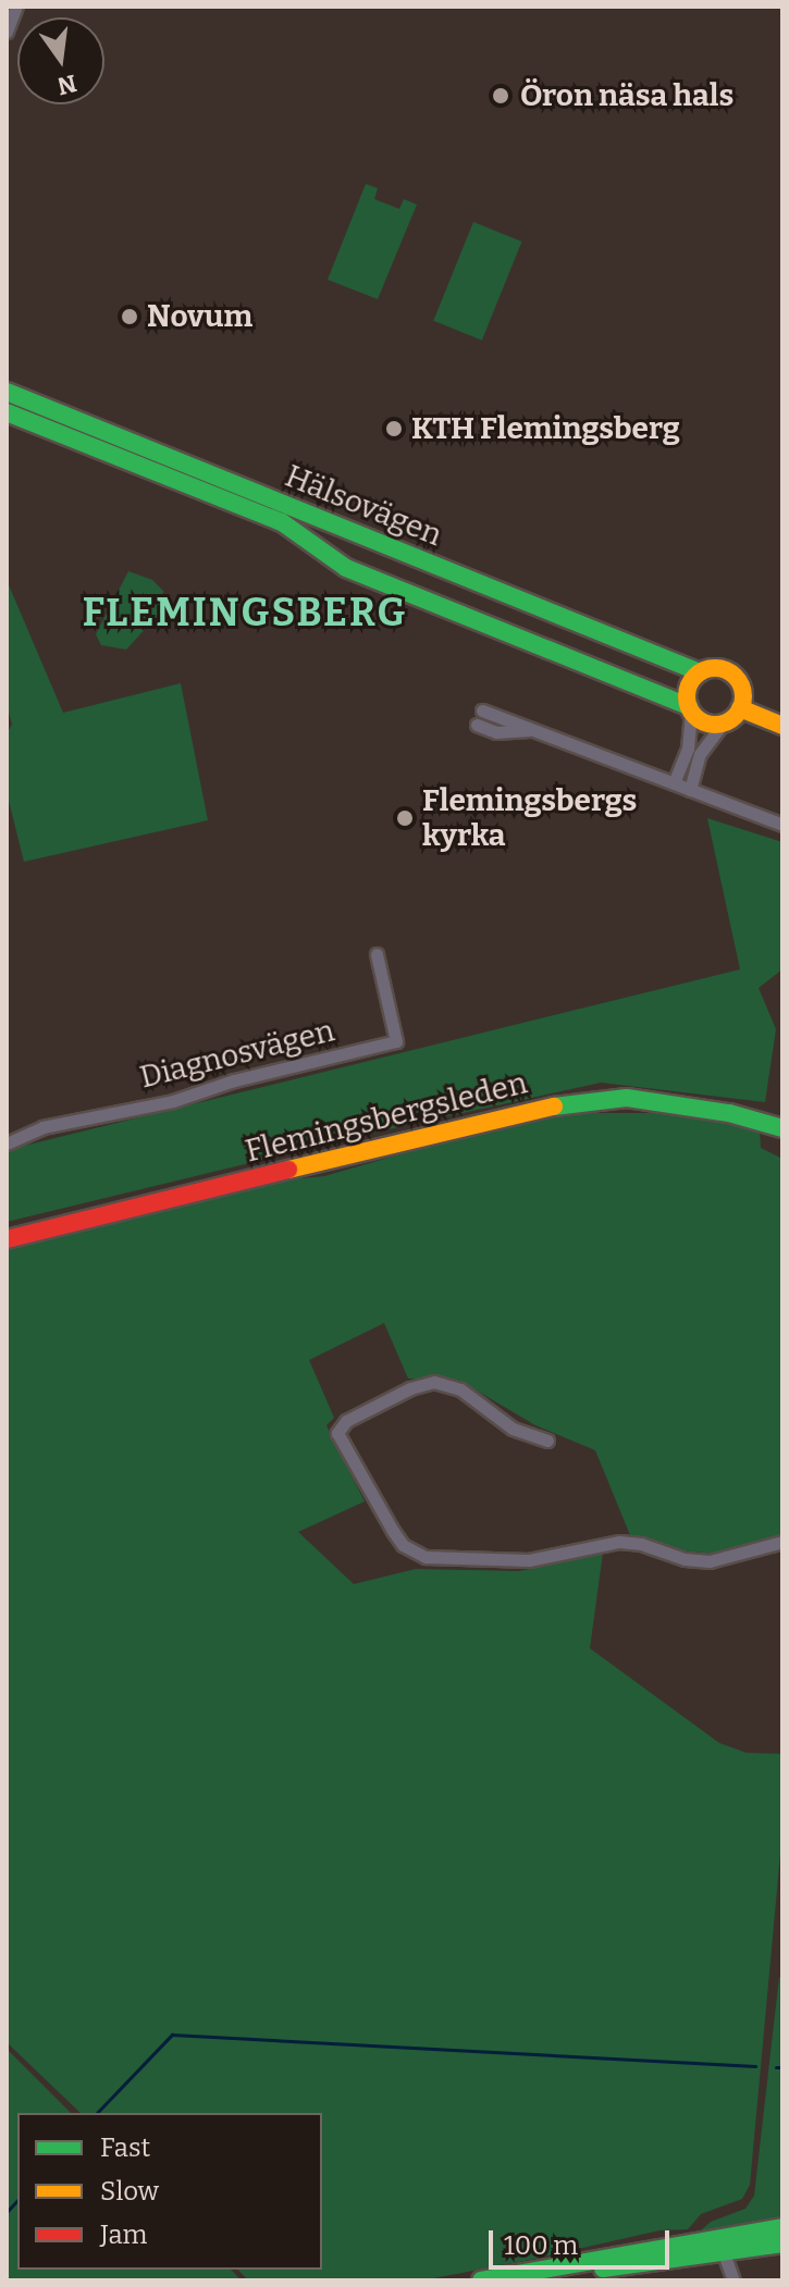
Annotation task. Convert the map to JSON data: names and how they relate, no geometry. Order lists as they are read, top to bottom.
{
  "streets": {
    "street": ["Hälsovägen", "Diagnosvägen", "Flemingsbergsleden"]
  },
  "districts": ["FLEMINGSBERG"],
  "places": [
    "Öron näsa hals",
    "Novum",
    "KTH Flemingsberg",
    "Flemingsbergs kyrka"
  ],
  "legend": ["Fast", "Slow", "Jam"],
  "scale_bar": "100 m",
  "north": "bottom"
}
